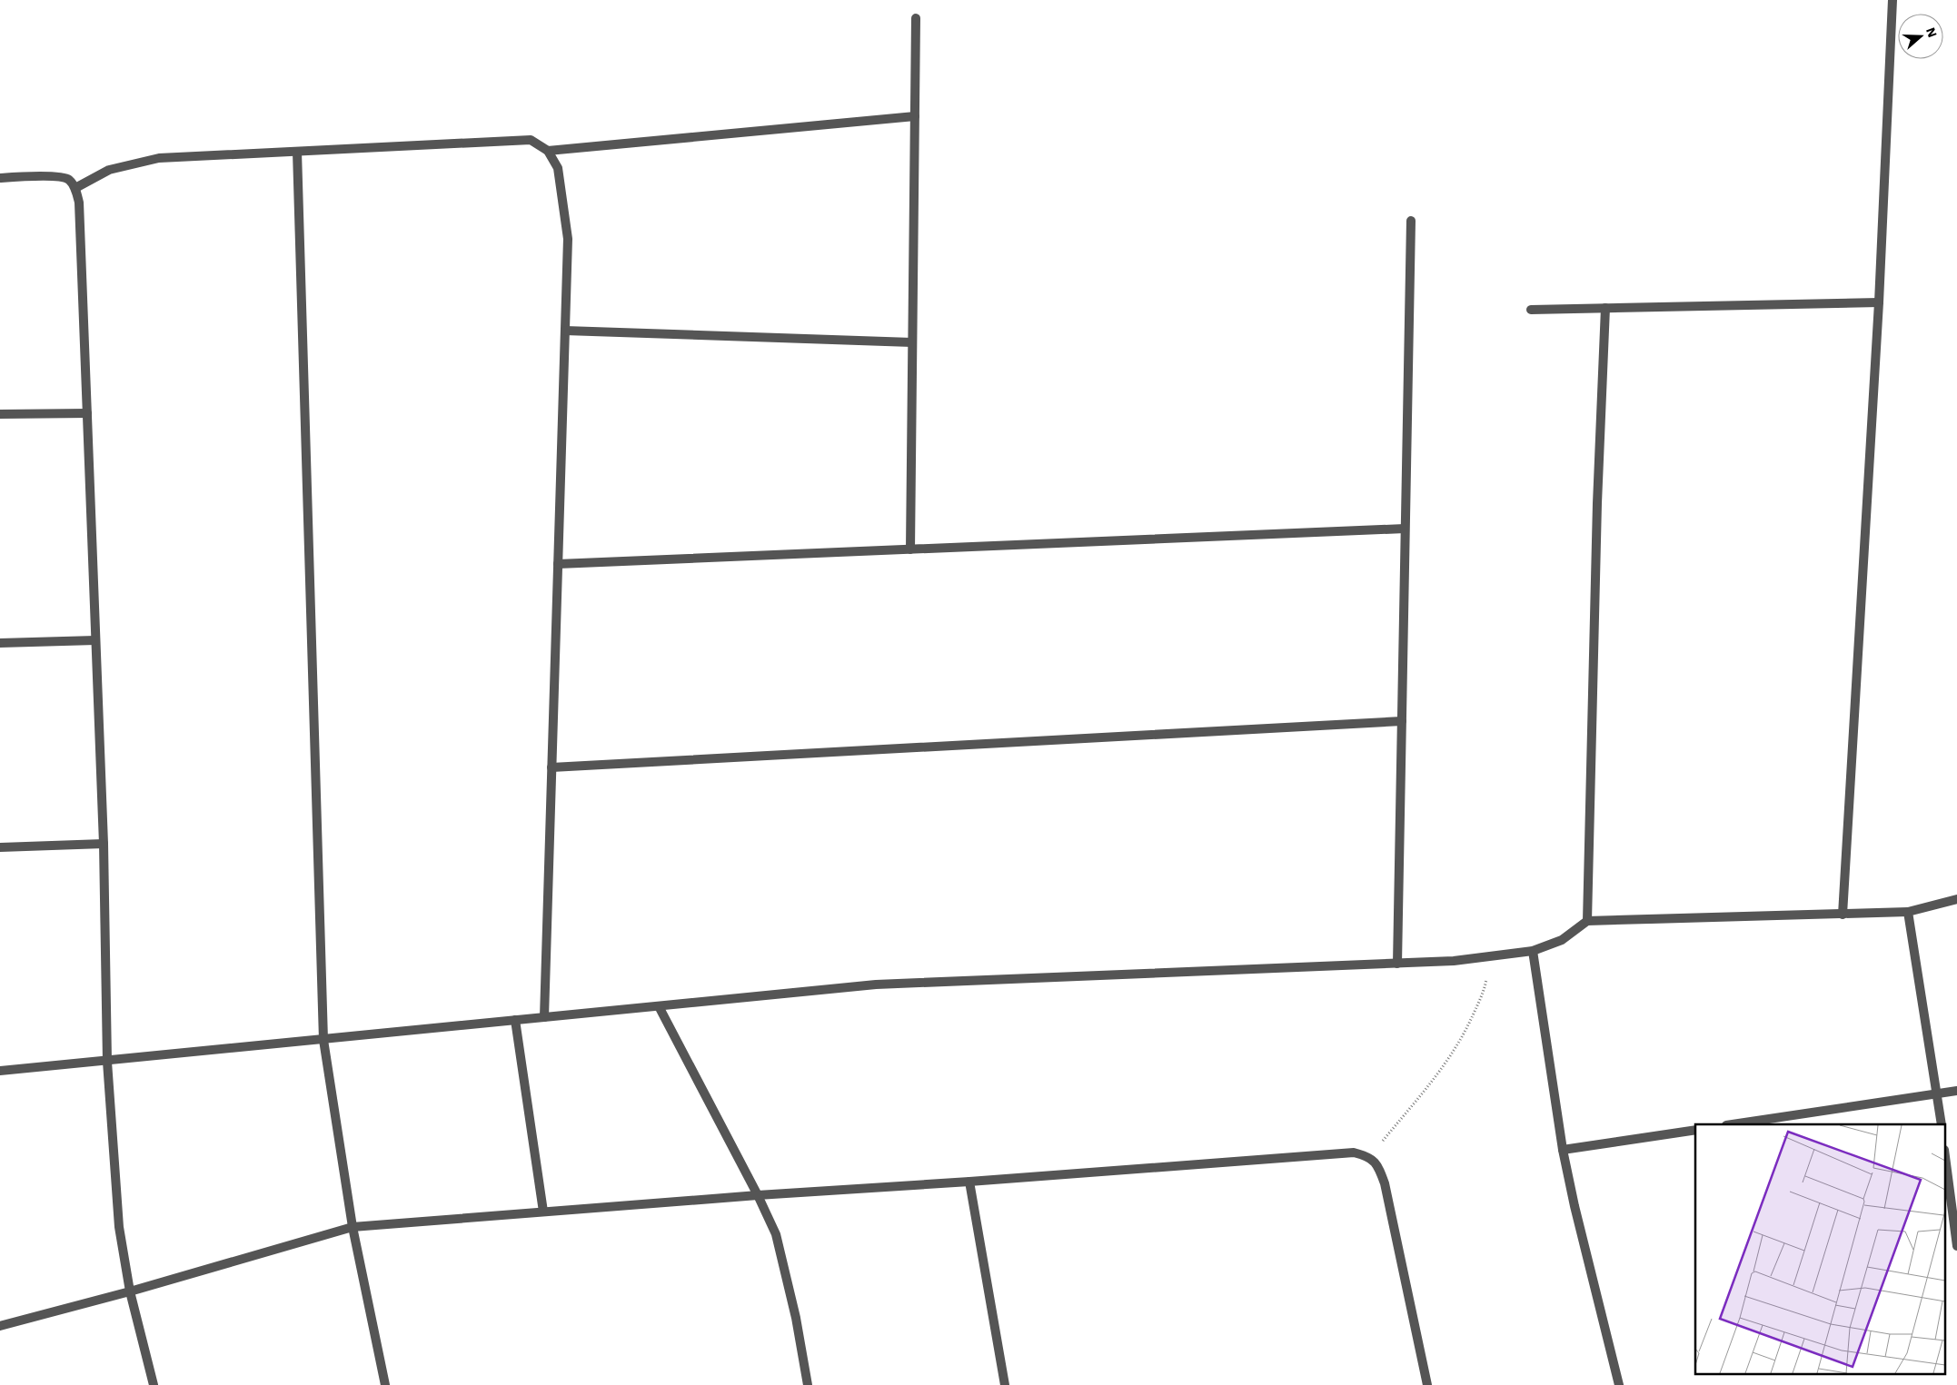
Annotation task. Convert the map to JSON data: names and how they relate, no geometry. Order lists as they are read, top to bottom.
{
  "north": "right"
}
